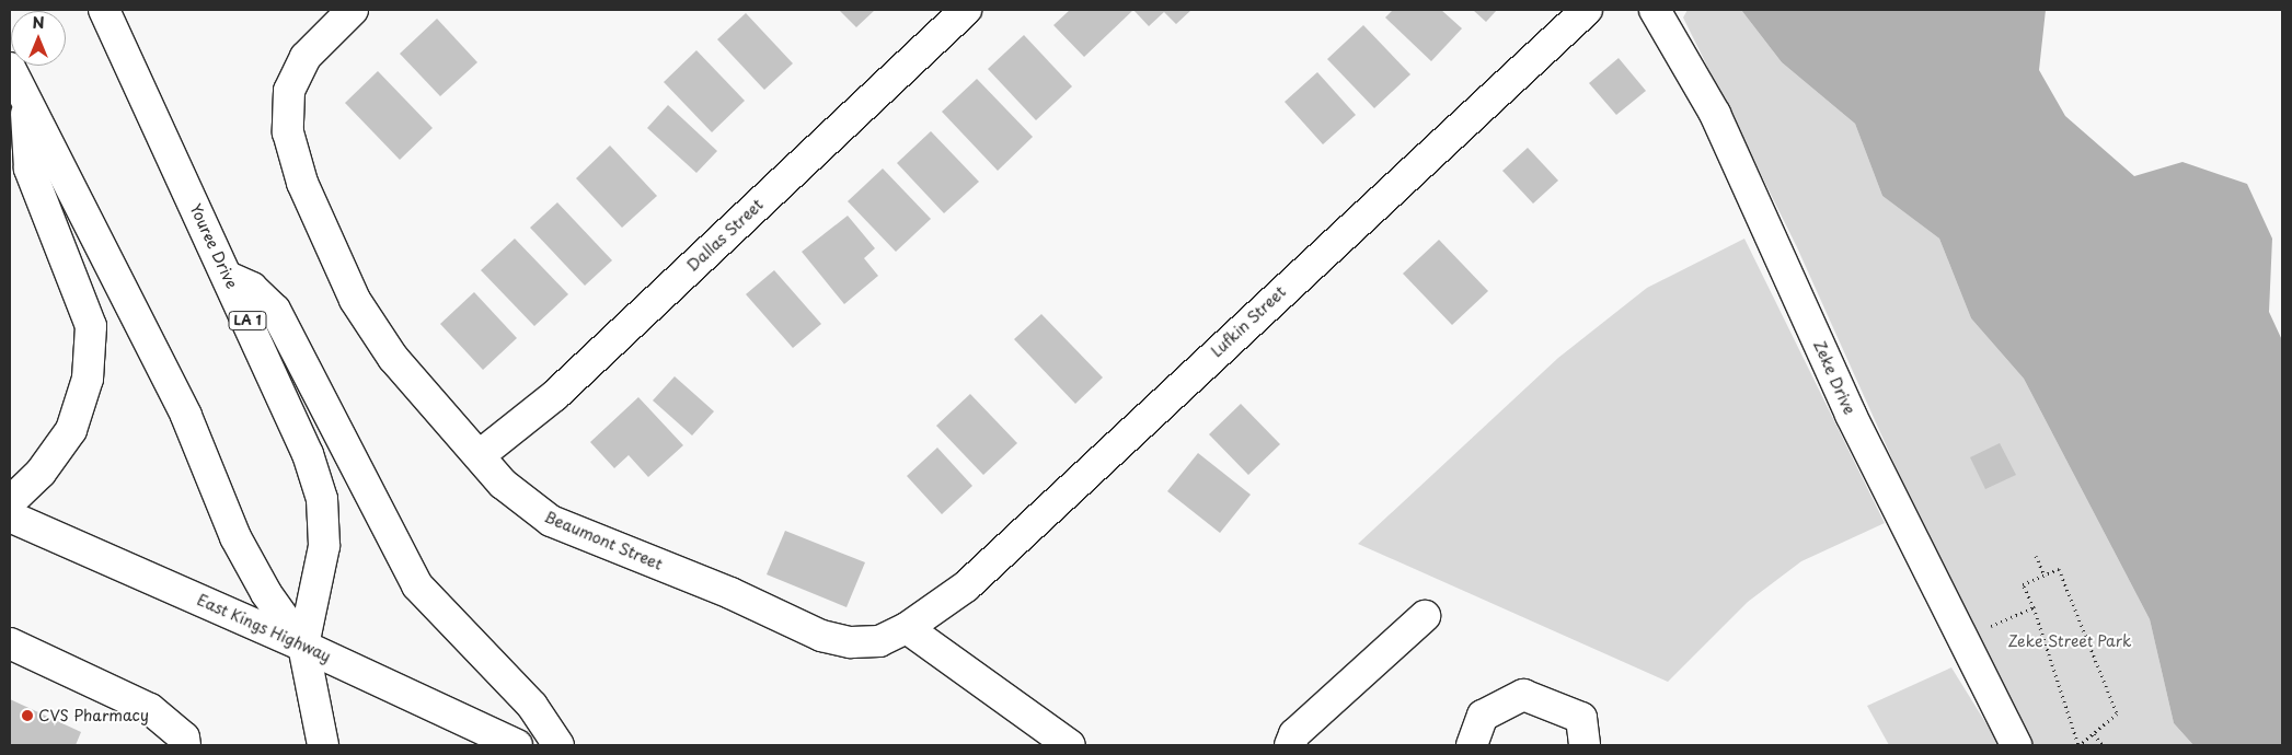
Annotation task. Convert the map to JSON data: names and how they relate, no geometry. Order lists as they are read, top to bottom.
{
  "streets": {
    "street": [
      "Dallas Street",
      "Youree Drive",
      "LA 1",
      "Lufkin Street",
      "Zeke Drive",
      "Beaumont Street",
      "East Kings Highway"
    ]
  },
  "crossings": [
    ["Dallas Street", "Beaumont Street"],
    ["Youree Drive", "East Kings Highway"],
    ["Lufkin Street", "Beaumont Street"]
  ],
  "parks": ["Zeke Street Park"],
  "places": ["CVS Pharmacy"],
  "north": "top"
}
